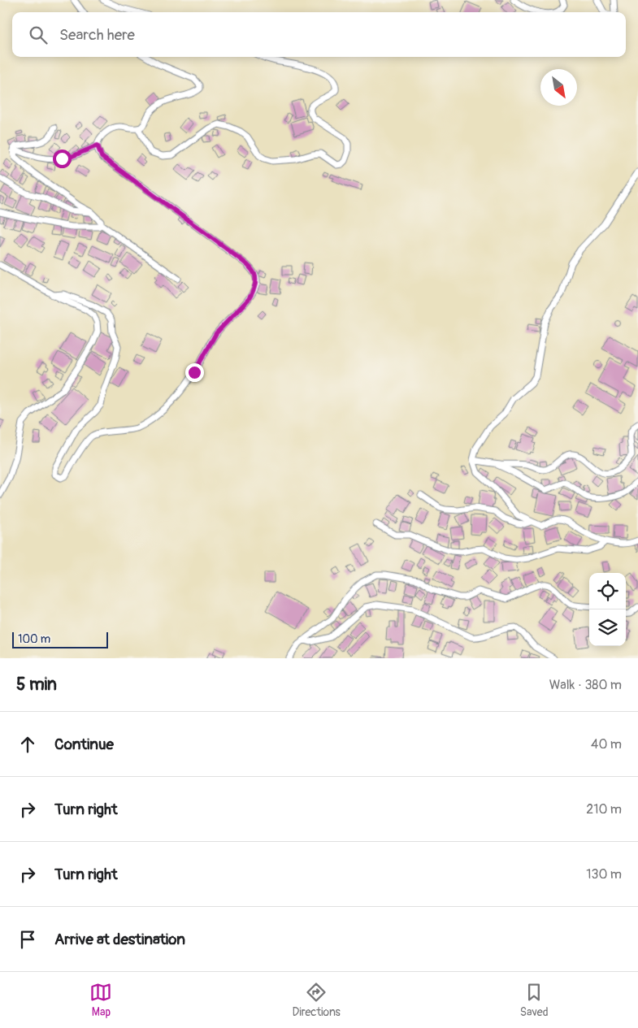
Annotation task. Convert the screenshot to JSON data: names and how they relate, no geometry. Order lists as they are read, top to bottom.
{
  "scale_bar": "100 m",
  "north": "bottom right",
  "page": {
    "search": "Search here",
    "scale": "100 m",
    "heading": ["5 min", "Walk · 380 m"],
    "list": [
      ["Continue", "40 m"],
      ["Turn right", "210 m"],
      ["Turn right", "130 m"],
      "Arrive at destination"
    ],
    "nav": ["Map", "Directions", "Saved"]
  }
}
